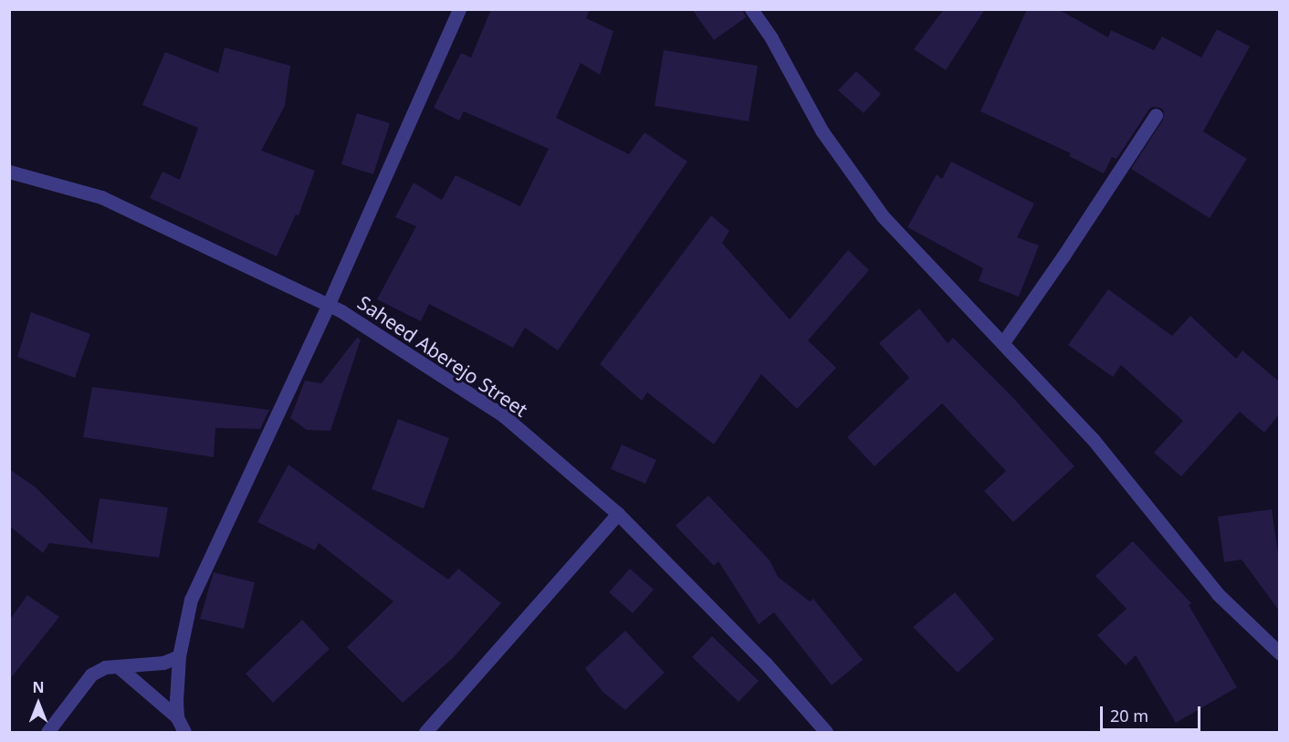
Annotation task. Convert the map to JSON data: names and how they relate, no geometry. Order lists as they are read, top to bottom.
{
  "streets": {
    "street": ["Saheed Aberejo Street"]
  },
  "scale_bar": "20 m",
  "north": "top"
}
